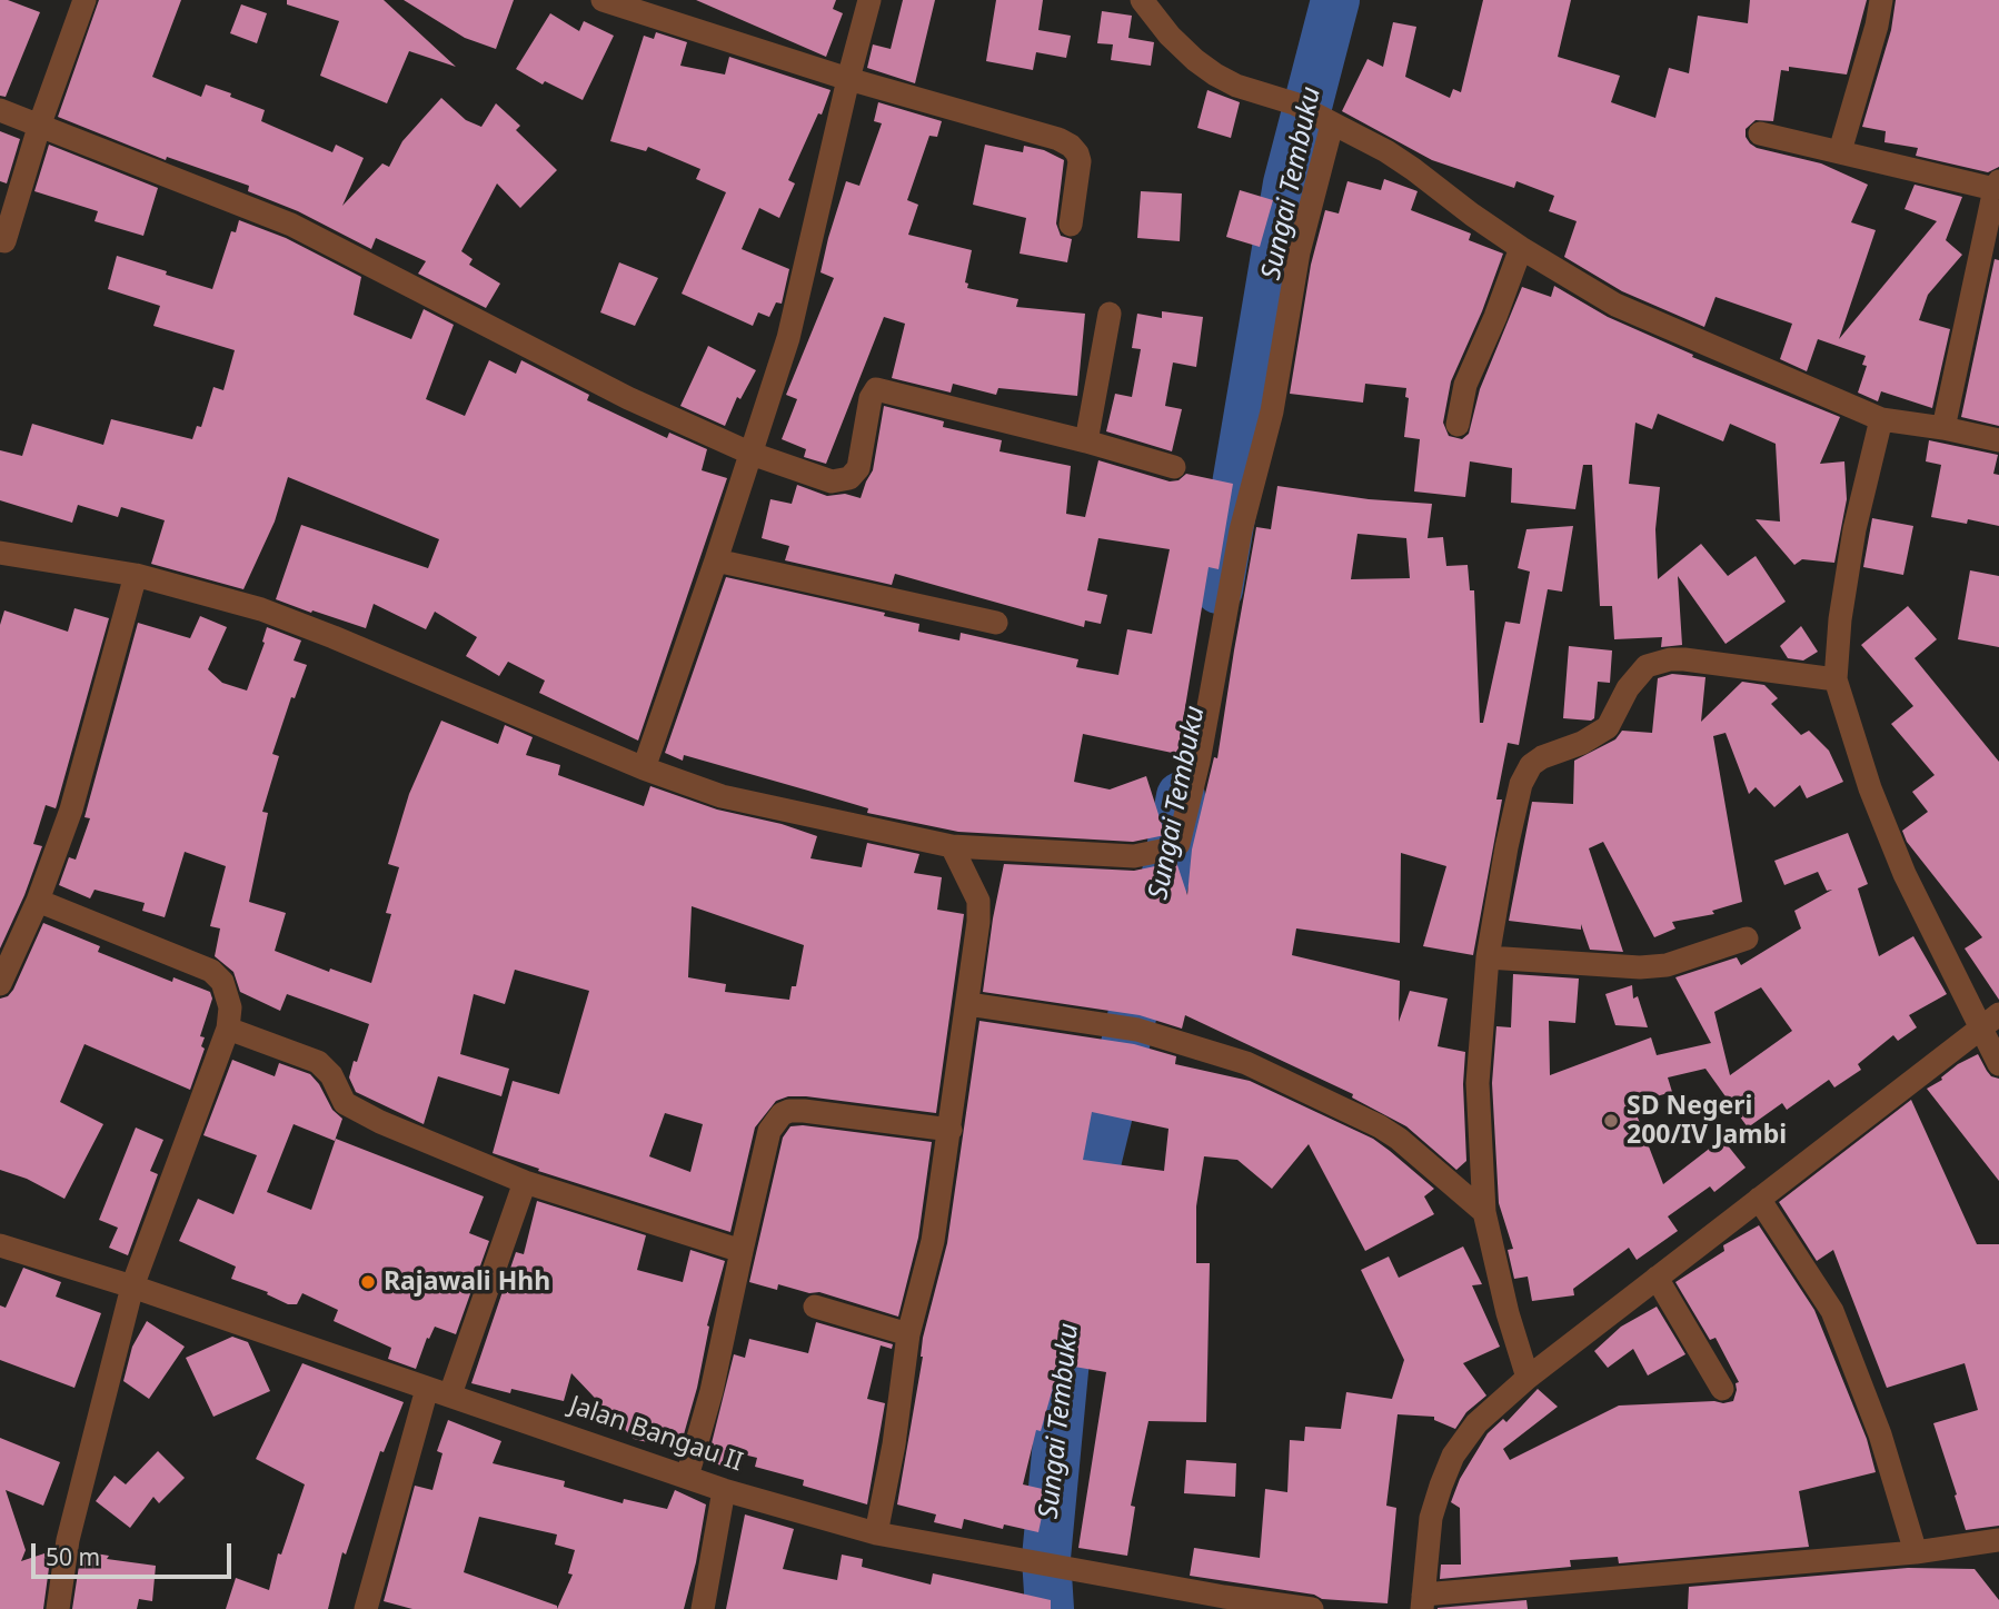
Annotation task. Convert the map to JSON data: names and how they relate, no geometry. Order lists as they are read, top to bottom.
{
  "streets": {
    "street": ["Jalan Bangau II"]
  },
  "water": ["Sungai Tembuku"],
  "places": ["SD Negeri 200/IV Jambi", "Rajawali Hhh"],
  "scale_bar": "50 m"
}
